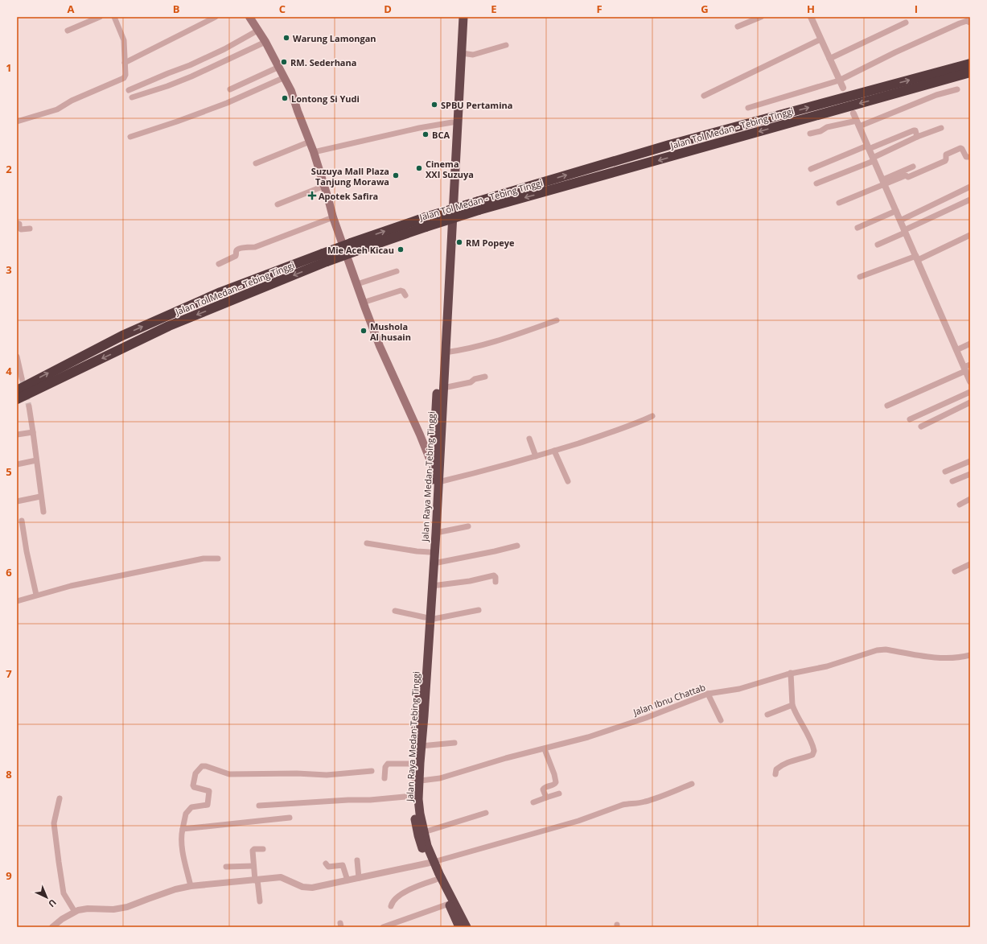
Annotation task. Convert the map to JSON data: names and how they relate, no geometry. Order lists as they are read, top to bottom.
{
  "streets": {
    "highway": ["Jalan Tol Medan - Tebing Tinggi", "Jalan Raya Medan-Tebing Tinggi"],
    "street": ["Jalan Ibnu Chattab"]
  },
  "crossings": [
    ["Jalan Raya Medan-Tebing Tinggi", "Jalan Ibnu Chattab"]
  ],
  "places": {
    "other": [
      "Warung Lamongan",
      "RM. Sederhana",
      "Lontong Si Yudi",
      "SPBU Pertamina",
      "BCA",
      "Cinema XXI Suzuya",
      "Suzuya Mall Plaza Tanjung Morawa",
      "RM Popeye",
      "Mie Aceh Kicau",
      "Mushola Al husain"
    ],
    "health": ["Apotek Safira"]
  },
  "north": "bottom right",
  "grid": {
    "columns": [
      "A",
      "B",
      "C",
      "D",
      "E",
      "F",
      "G",
      "H",
      "I"
    ],
    "rows": [
      "1",
      "2",
      "3",
      "4",
      "5",
      "6",
      "7",
      "8",
      "9"
    ]
  }
}
